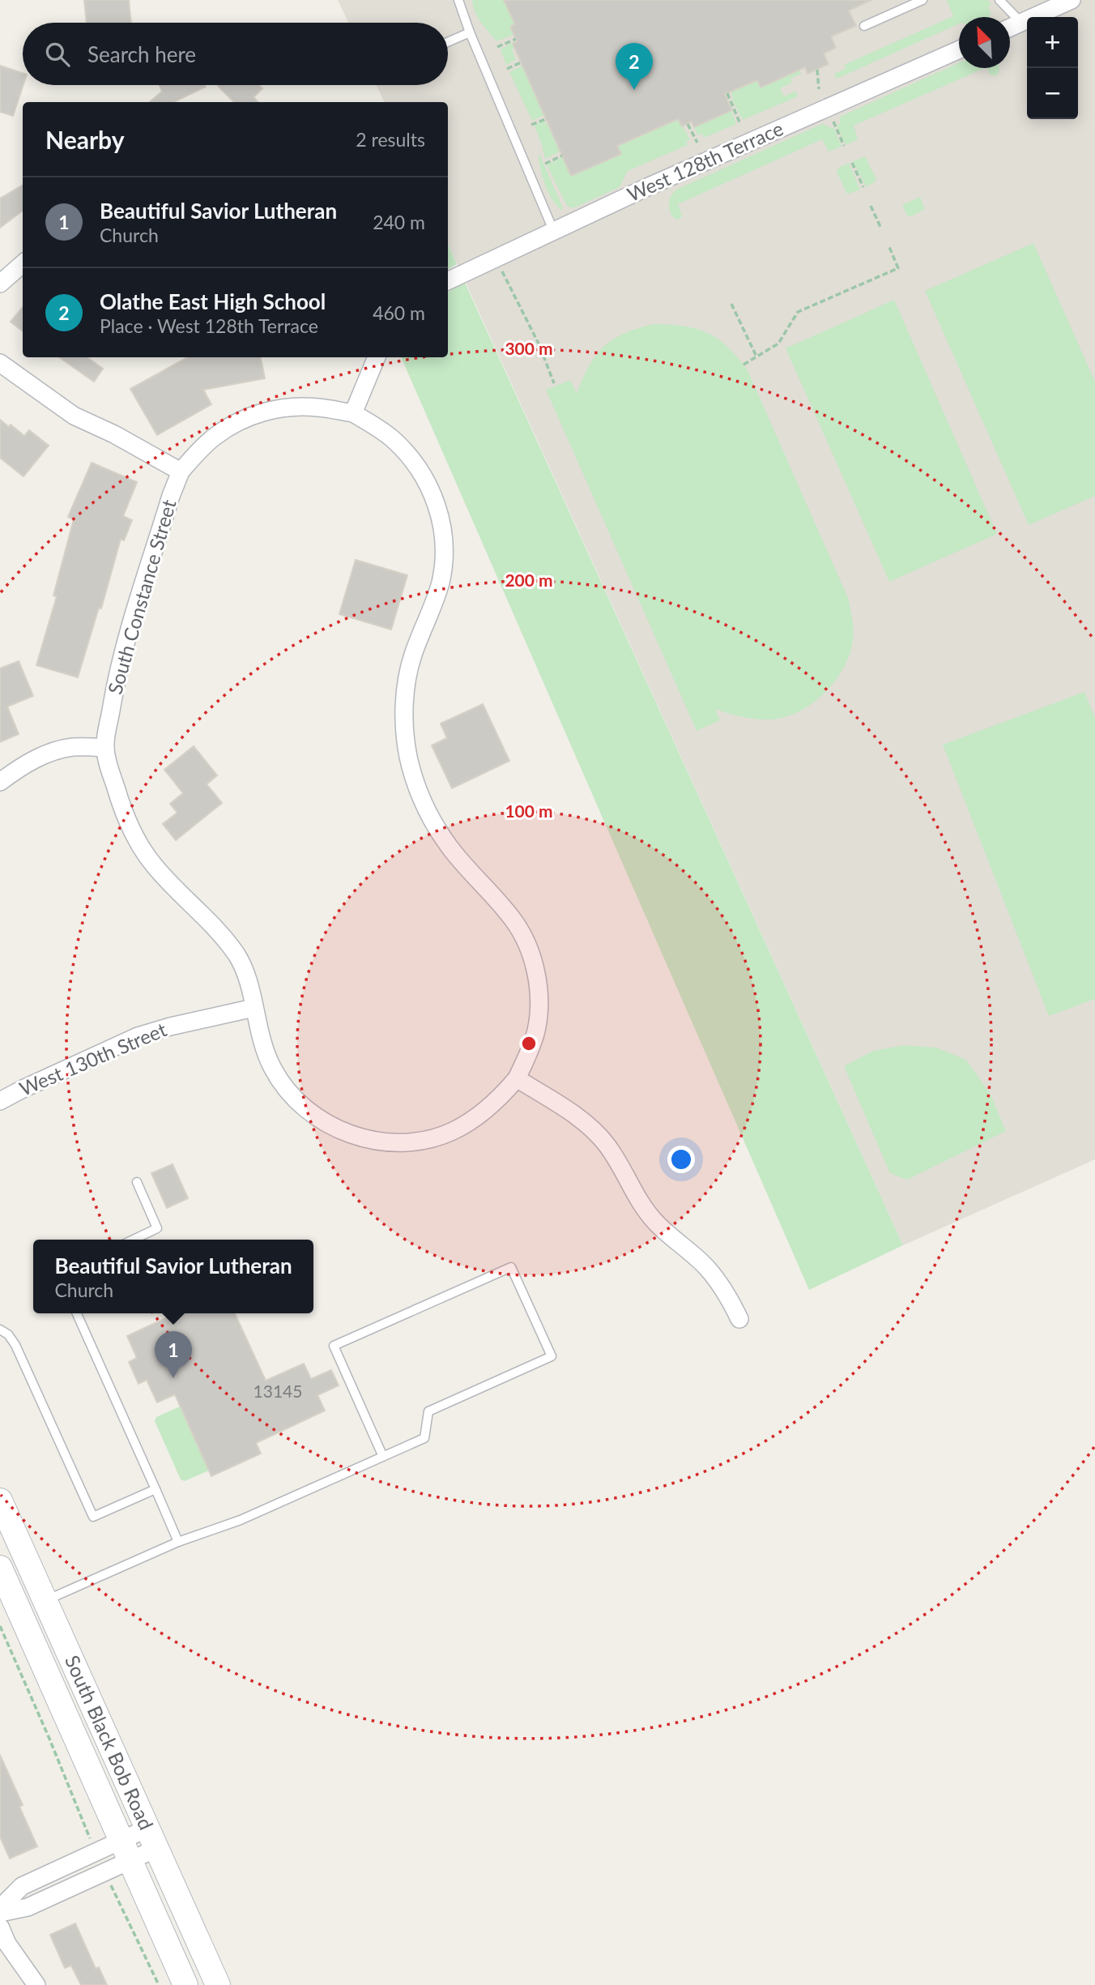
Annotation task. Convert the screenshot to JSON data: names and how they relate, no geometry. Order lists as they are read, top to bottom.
{
  "streets": {
    "main road": ["South Black Bob Road"],
    "street": ["West 128th Terrace", "South Constance Street", "West 130th Street"]
  },
  "crossings": [
    ["South Constance Street", "West 130th Street"]
  ],
  "house_numbers": ["13145"],
  "north": "top left",
  "page": {
    "map_buttons": ["+", "−"],
    "search": "Search here",
    "pins": ["2", "1"],
    "heading": ["Nearby", "2 results"],
    "list": [
      {
        "mark": "1",
        "name": "Beautiful Savior Lutheran",
        "note": "Church",
        "value": "240 m"
      },
      {
        "mark": "2",
        "name": "Olathe East High School",
        "note": "Place · West 128th Terrace",
        "value": "460 m"
      }
    ],
    "popup": ["Beautiful Savior Lutheran", "Church"]
  },
  "rings": ["300 m", "200 m", "100 m"]
}
